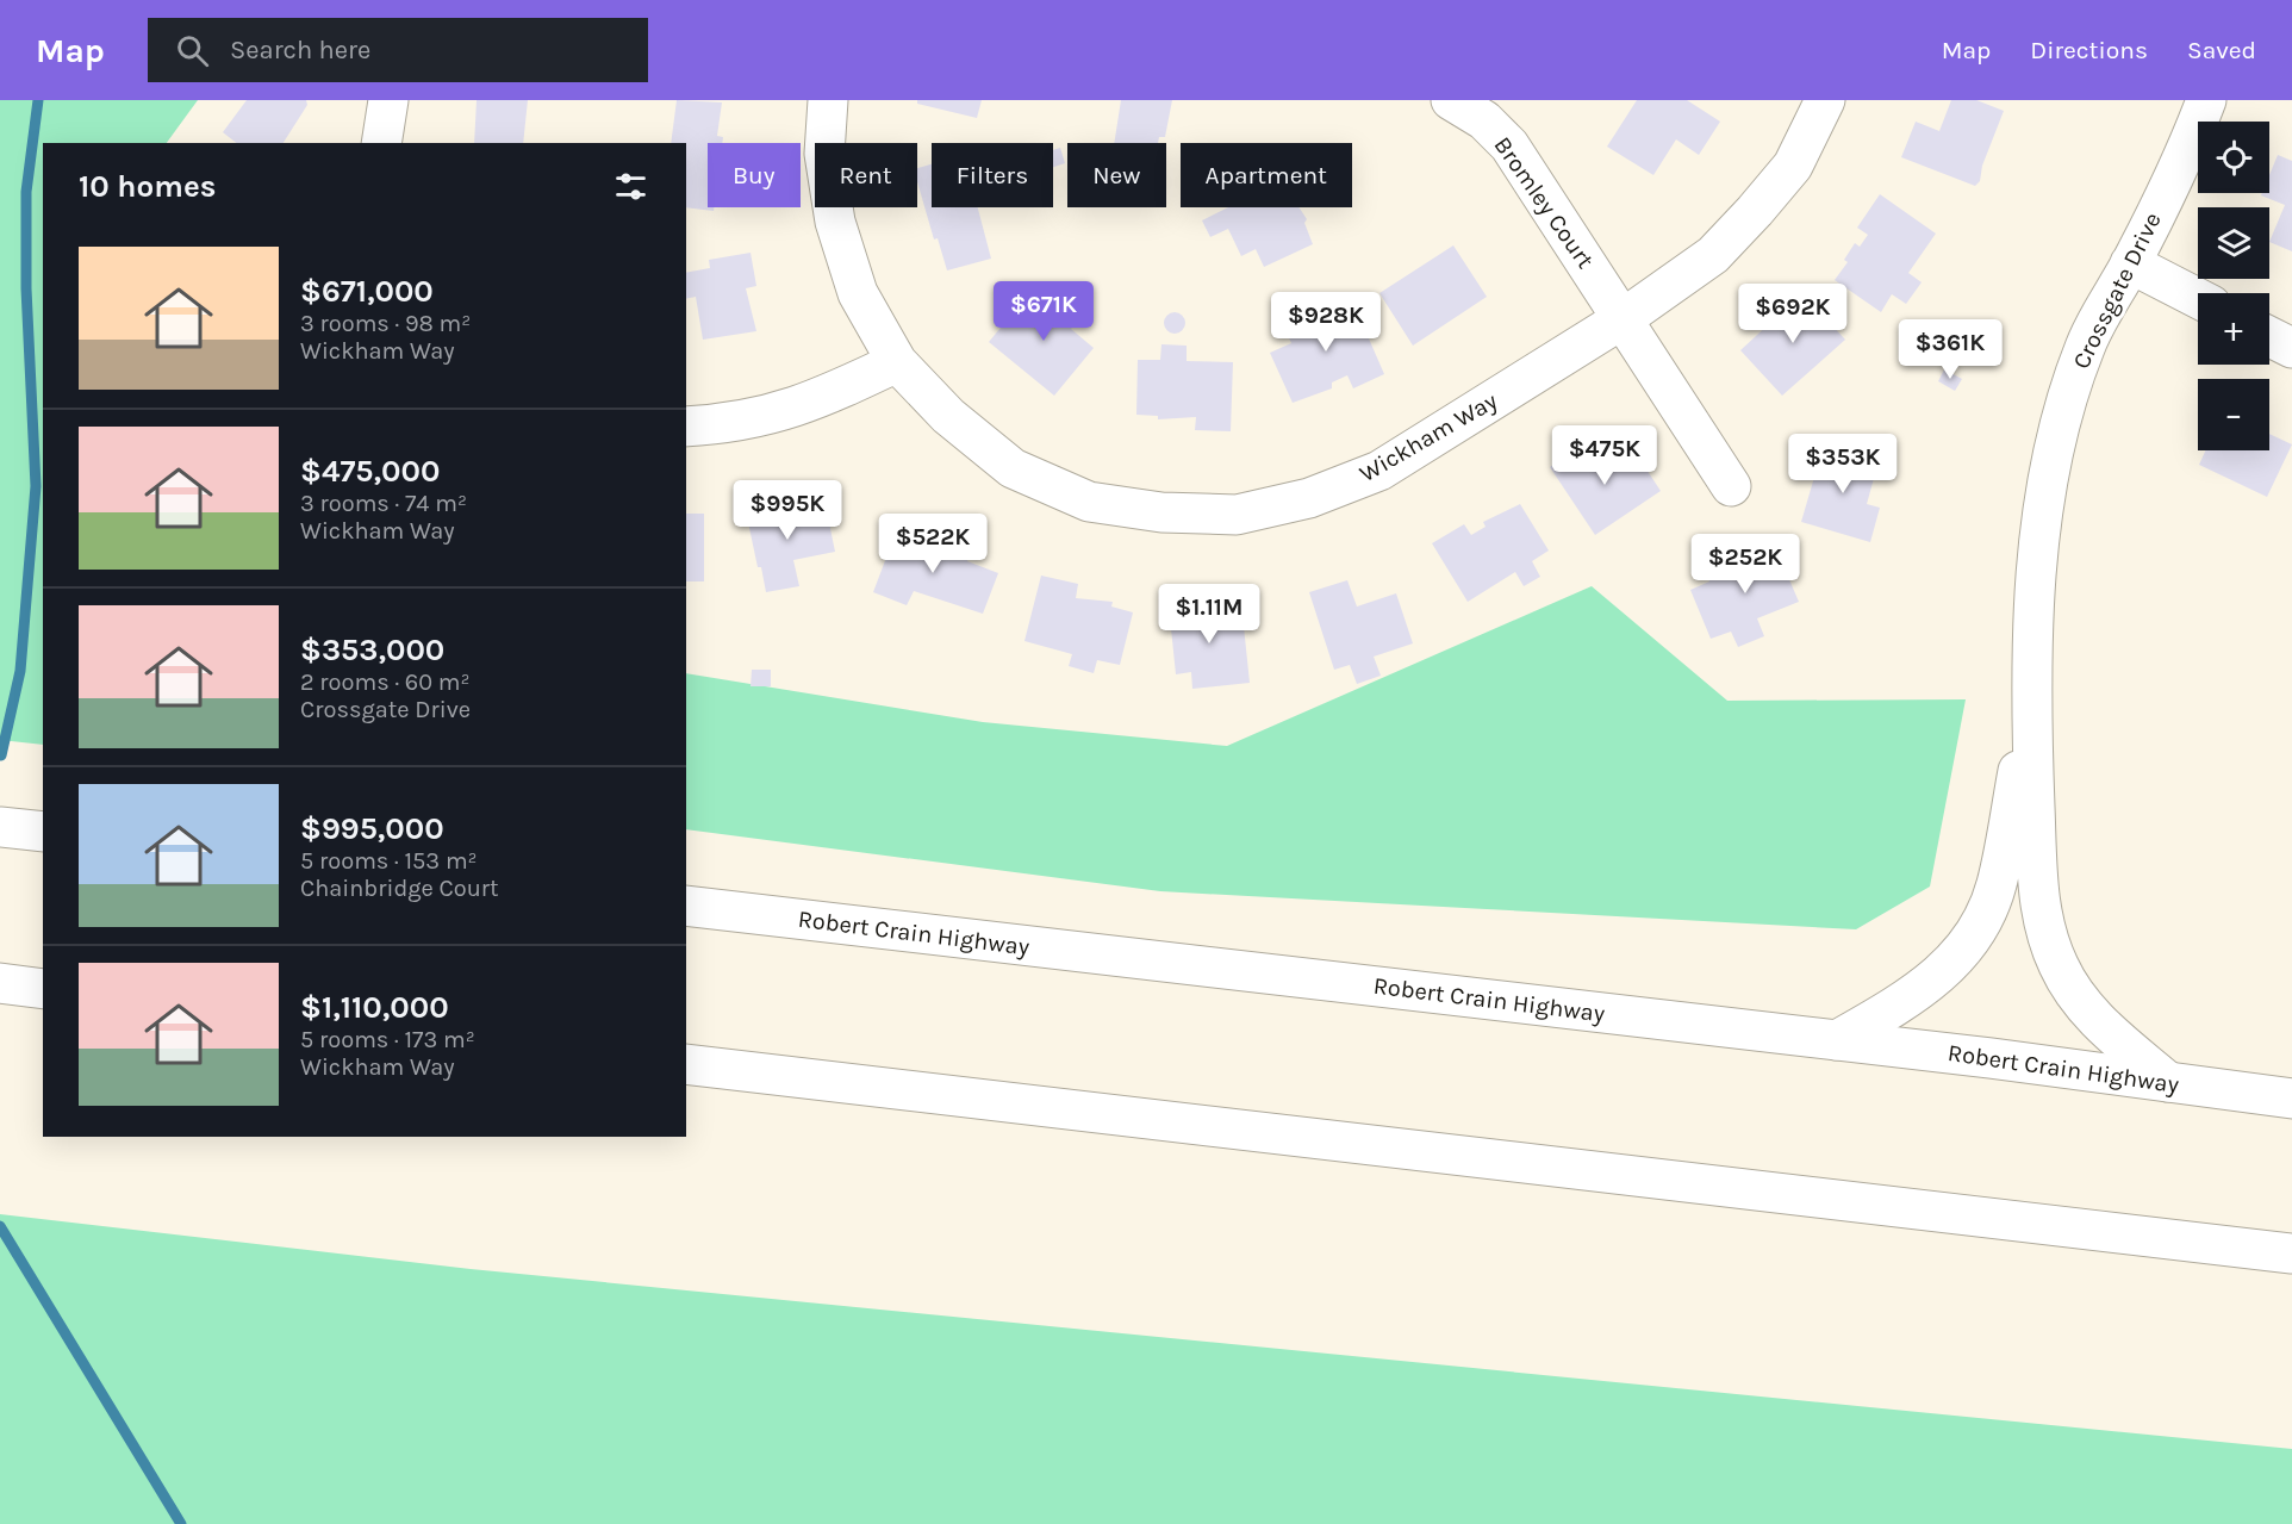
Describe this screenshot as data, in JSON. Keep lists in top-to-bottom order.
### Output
{
  "streets": {
    "main road": [
      "Bromley Court",
      "Crossgate Drive",
      "Wickham Way",
      "Robert Crain Highway"
    ]
  },
  "crossings": [
    ["Bromley Court", "Wickham Way"],
    ["Crossgate Drive", "Robert Crain Highway"]
  ],
  "page": {
    "header": "Map",
    "search": "Search here",
    "nav": ["Map", "Directions", "Saved"],
    "map_buttons": ["+", "−"],
    "chip": [
      "Buy",
      "Rent",
      "Filters",
      "New",
      "Apartment"
    ],
    "heading": "10 homes",
    "list": [
      {
        "name": "$671,000",
        "note": "3 rooms · 98 m² · Wickham Way"
      },
      {
        "name": "$475,000",
        "note": "3 rooms · 74 m² · Wickham Way"
      },
      {
        "name": "$353,000",
        "note": "2 rooms · 60 m² · Crossgate Drive"
      },
      {
        "name": "$995,000",
        "note": "5 rooms · 153 m² · Chainbridge Court"
      },
      {
        "name": "$1,110,000",
        "note": "5 rooms · 173 m² · Wickham Way"
      }
    ],
    "price": [
      "$671K",
      "$692K",
      "$928K",
      "$361K",
      "$475K",
      "$353K",
      "$995K",
      "$522K",
      "$252K",
      "$1.11M"
    ]
  }
}
